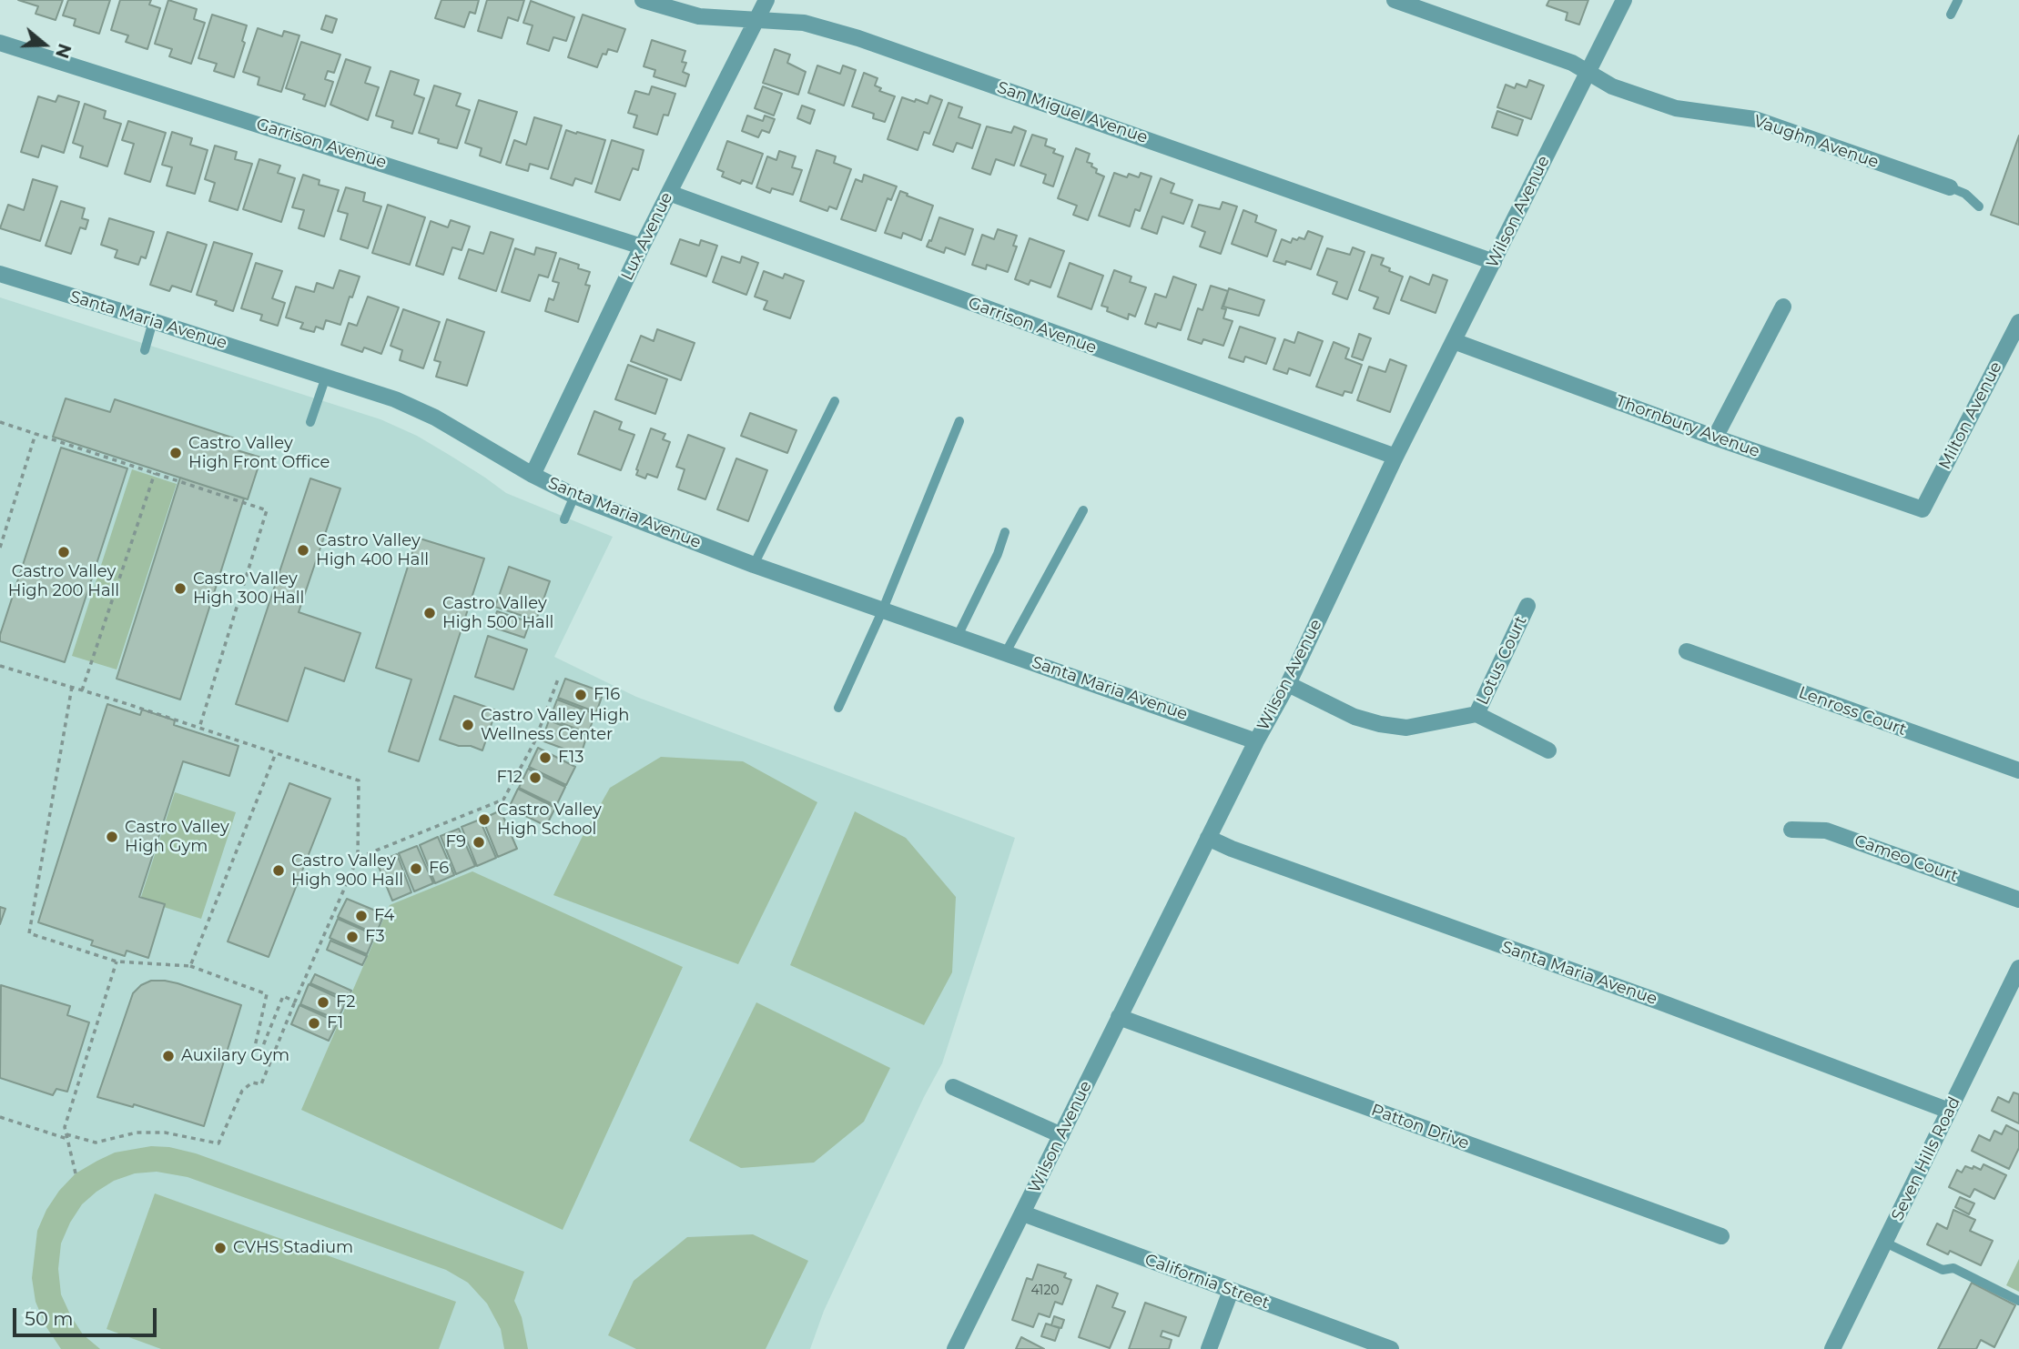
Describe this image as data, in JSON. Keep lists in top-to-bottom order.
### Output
{
  "streets": {
    "street": [
      "San Miguel Avenue",
      "Vaughn Avenue",
      "Garrison Avenue",
      "Wilson Avenue",
      "Lux Avenue",
      "Santa Maria Avenue",
      "Milton Avenue",
      "Thornbury Avenue",
      "Lotus Court",
      "Lenross Court",
      "Cameo Court",
      "Patton Drive",
      "Seven Hills Road",
      "California Street"
    ]
  },
  "crossings": [
    ["San Miguel Avenue", "Wilson Avenue"],
    ["San Miguel Avenue", "Lux Avenue"],
    ["Vaughn Avenue", "Wilson Avenue"],
    ["Garrison Avenue", "Wilson Avenue"],
    ["Garrison Avenue", "Lux Avenue"],
    ["Wilson Avenue", "Santa Maria Avenue"],
    ["Wilson Avenue", "Thornbury Avenue"],
    ["Wilson Avenue", "Patton Drive"],
    ["Wilson Avenue", "California Street"],
    ["Lux Avenue", "Santa Maria Avenue"],
    ["Santa Maria Avenue", "Seven Hills Road"],
    ["Milton Avenue", "Thornbury Avenue"]
  ],
  "places": [
    "Castro Valley High Front Office",
    "Castro Valley High 400 Hall",
    "Castro Valley High 200 Hall",
    "Castro Valley High 300 Hall",
    "Castro Valley High 500 Hall",
    "F16",
    "Castro Valley High Wellness Center",
    "F13",
    "F12",
    "Castro Valley High School",
    "Castro Valley High Gym",
    "F9",
    "F6",
    "Castro Valley High 900 Hall",
    "F4",
    "F3",
    "F2",
    "F1",
    "Auxilary Gym",
    "CVHS Stadium"
  ],
  "house_numbers": ["4120"],
  "scale_bar": "50 m",
  "north": "right"
}
